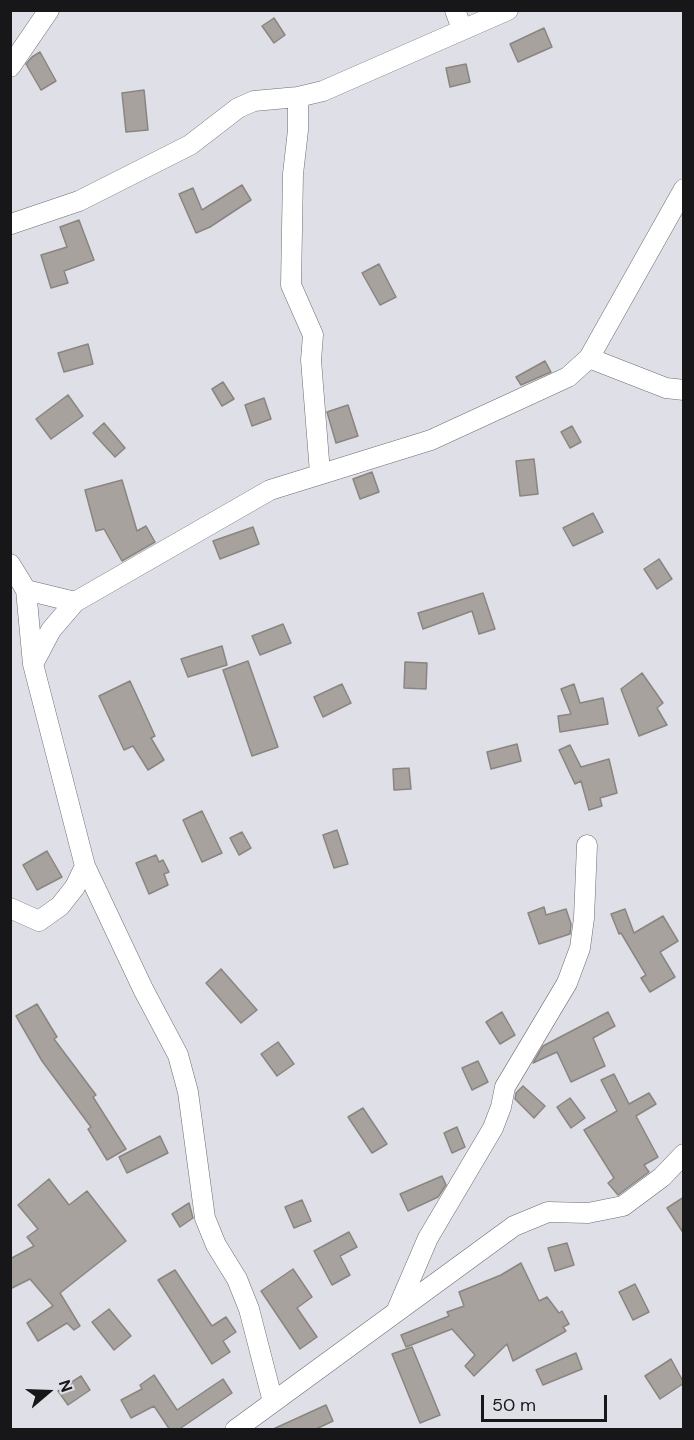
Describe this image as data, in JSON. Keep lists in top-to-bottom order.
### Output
{
  "scale_bar": "50 m",
  "north": "right"
}
